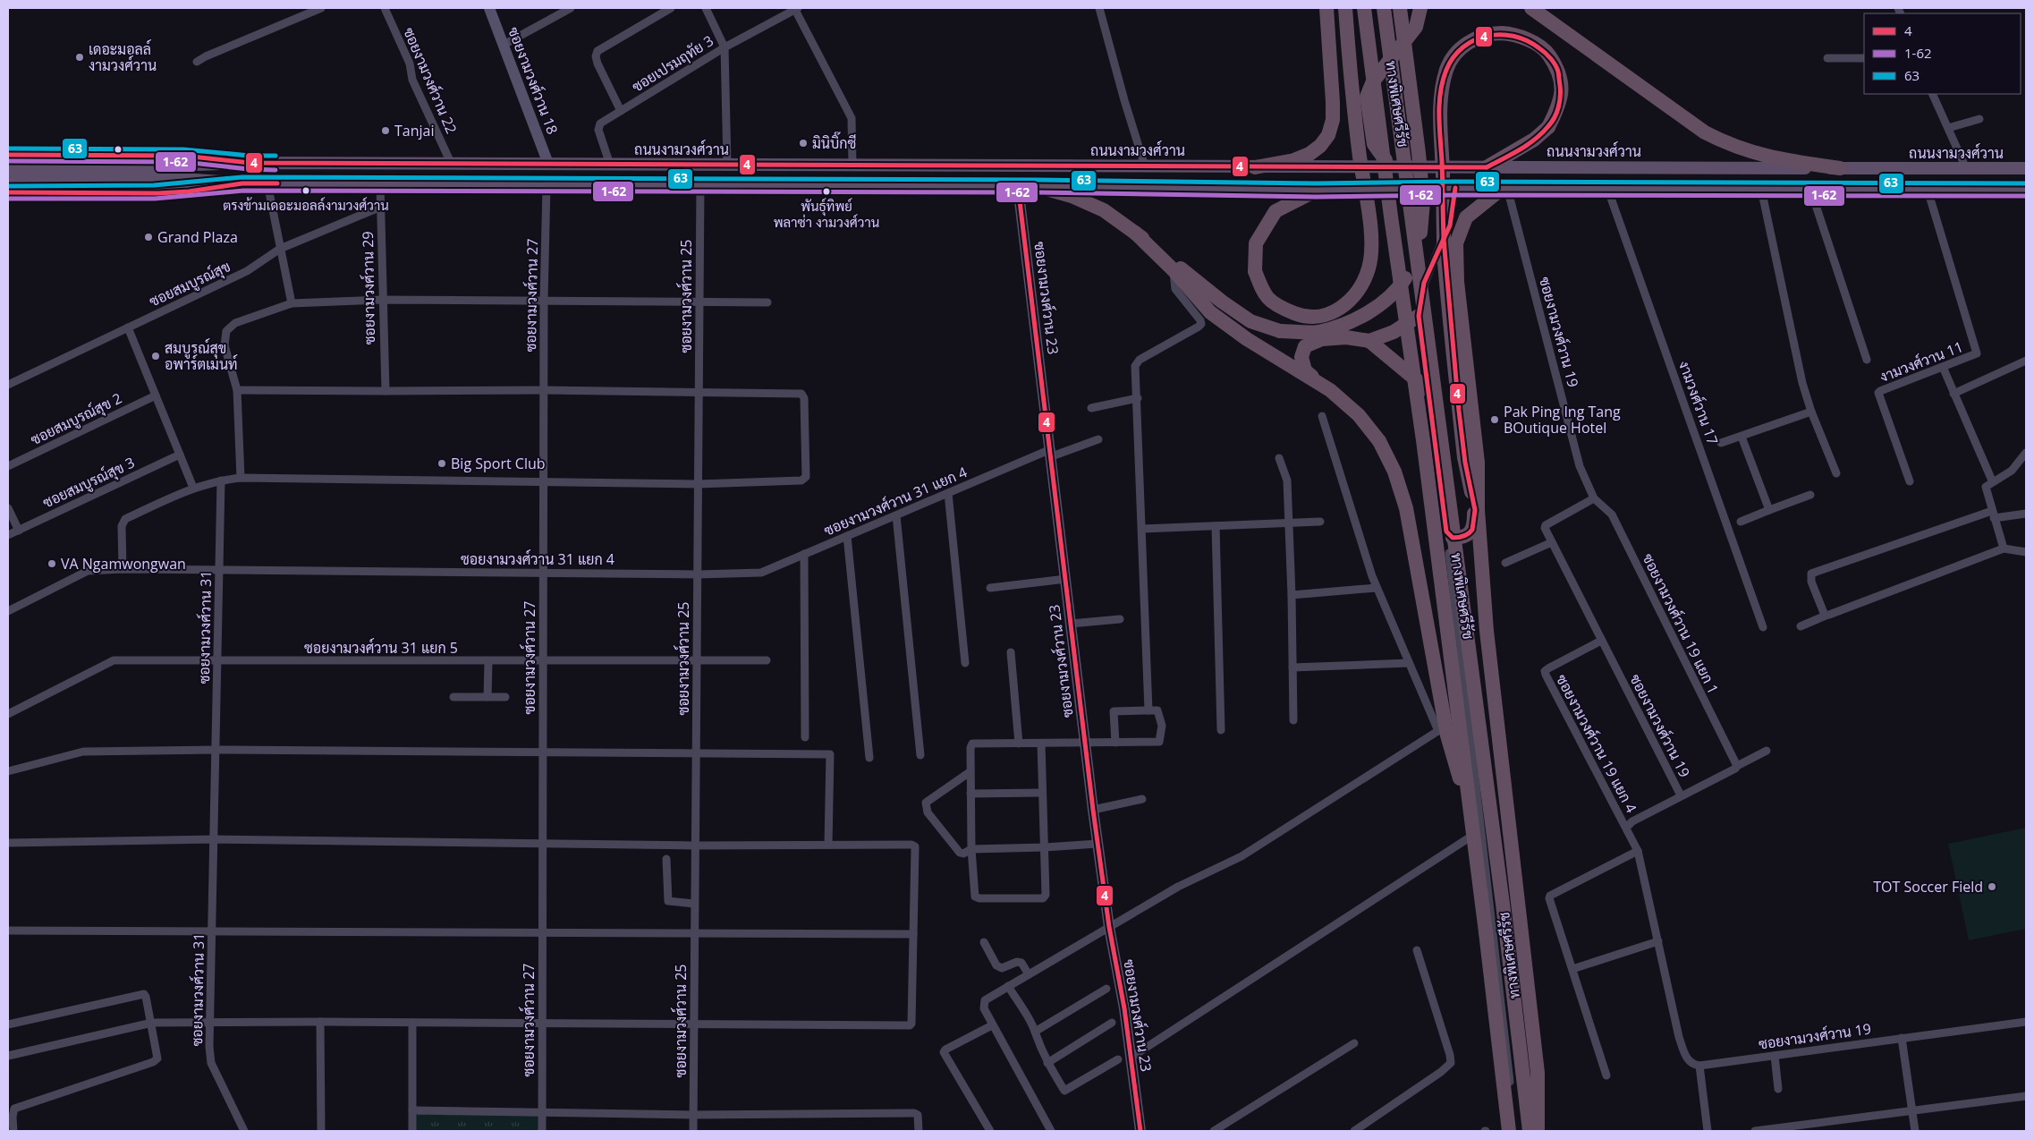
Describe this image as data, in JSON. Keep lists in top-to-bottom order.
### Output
{
  "streets": {
    "highway": ["ทางพิเศษศรีรัช"],
    "main road": ["ถนนงามวงศ์วาน"],
    "street": [
      "ซอยเปรมฤทัย 3",
      "ซอยงามวงศ์วาน 22",
      "ซอยงามวงศ์วาน 18",
      "ซอยสมบูรณ์สุข",
      "ซอยงามวงศ์วาน 29",
      "ซอยงามวงศ์วาน 27",
      "ซอยงามวงศ์วาน 25",
      "ซอยงามวงศ์วาน 23",
      "ซอยงามวงศ์วาน 19",
      "งามวงศ์วาน 11",
      "งามวงศ์วาน 17",
      "ซอยสมบูรณ์สุข 2",
      "ซอยสมบูรณ์สุข 3",
      "ซอยงามวงศ์วาน 31 แยก 4",
      "ซอยงามวงศ์วาน 19 แยก 1",
      "ซอยงามวงศ์วาน 31",
      "ซอยงามวงศ์วาน 31 แยก 5",
      "ซอยงามวงศ์วาน 19 แยก 4"
    ]
  },
  "crossings": [
    ["ซอยเปรมฤทัย 3", "ถนนงามวงศ์วาน"],
    ["ซอยงามวงศ์วาน 22", "ถนนงามวงศ์วาน"],
    ["ซอยงามวงศ์วาน 18", "ถนนงามวงศ์วาน"],
    ["ถนนงามวงศ์วาน", "ซอยงามวงศ์วาน 29"],
    ["ถนนงามวงศ์วาน", "ซอยงามวงศ์วาน 27"],
    ["ถนนงามวงศ์วาน", "ซอยงามวงศ์วาน 25"],
    ["ถนนงามวงศ์วาน", "ซอยงามวงศ์วาน 23"],
    ["ถนนงามวงศ์วาน", "ซอยงามวงศ์วาน 19"],
    ["ถนนงามวงศ์วาน", "งามวงศ์วาน 11"],
    ["ถนนงามวงศ์วาน", "งามวงศ์วาน 17"],
    ["ซอยสมบูรณ์สุข", "ซอยงามวงศ์วาน 29"],
    ["ซอยงามวงศ์วาน 27", "ซอยงามวงศ์วาน 31 แยก 4"],
    ["ซอยงามวงศ์วาน 27", "ซอยงามวงศ์วาน 31 แยก 5"],
    ["ซอยงามวงศ์วาน 25", "ซอยงามวงศ์วาน 31 แยก 4"],
    ["ซอยงามวงศ์วาน 25", "ซอยงามวงศ์วาน 31 แยก 5"],
    ["ซอยงามวงศ์วาน 23", "ซอยงามวงศ์วาน 31 แยก 4"],
    ["ซอยงามวงศ์วาน 19", "ซอยงามวงศ์วาน 19 แยก 1"],
    ["ซอยงามวงศ์วาน 19", "ซอยงามวงศ์วาน 19 แยก 4"],
    ["ซอยงามวงศ์วาน 31 แยก 4", "ซอยงามวงศ์วาน 31"],
    ["ซอยงามวงศ์วาน 31", "ซอยงามวงศ์วาน 31 แยก 5"]
  ],
  "places": [
    "เดอะมอลล์ งามวงศ์วาน",
    "Tanjai",
    "มินิบิ๊กซี",
    "ตรงข้ามเดอะมอลล์งามวงศ์วาน",
    "พันธุ์ทิพย์ พลาซ่า งามวงศ์วาน",
    "Grand Plaza",
    "สมบูรณ์สุข อพาร์ตเมนท์",
    "Pak Ping Ing Tang BOutique Hotel",
    "Big Sport Club",
    "VA Ngamwongwan",
    "TOT Soccer Field"
  ],
  "lines": ["transit line 4", "transit line 63", "transit line 1-62"],
  "legend": ["4", "1-62", "63"]
}
